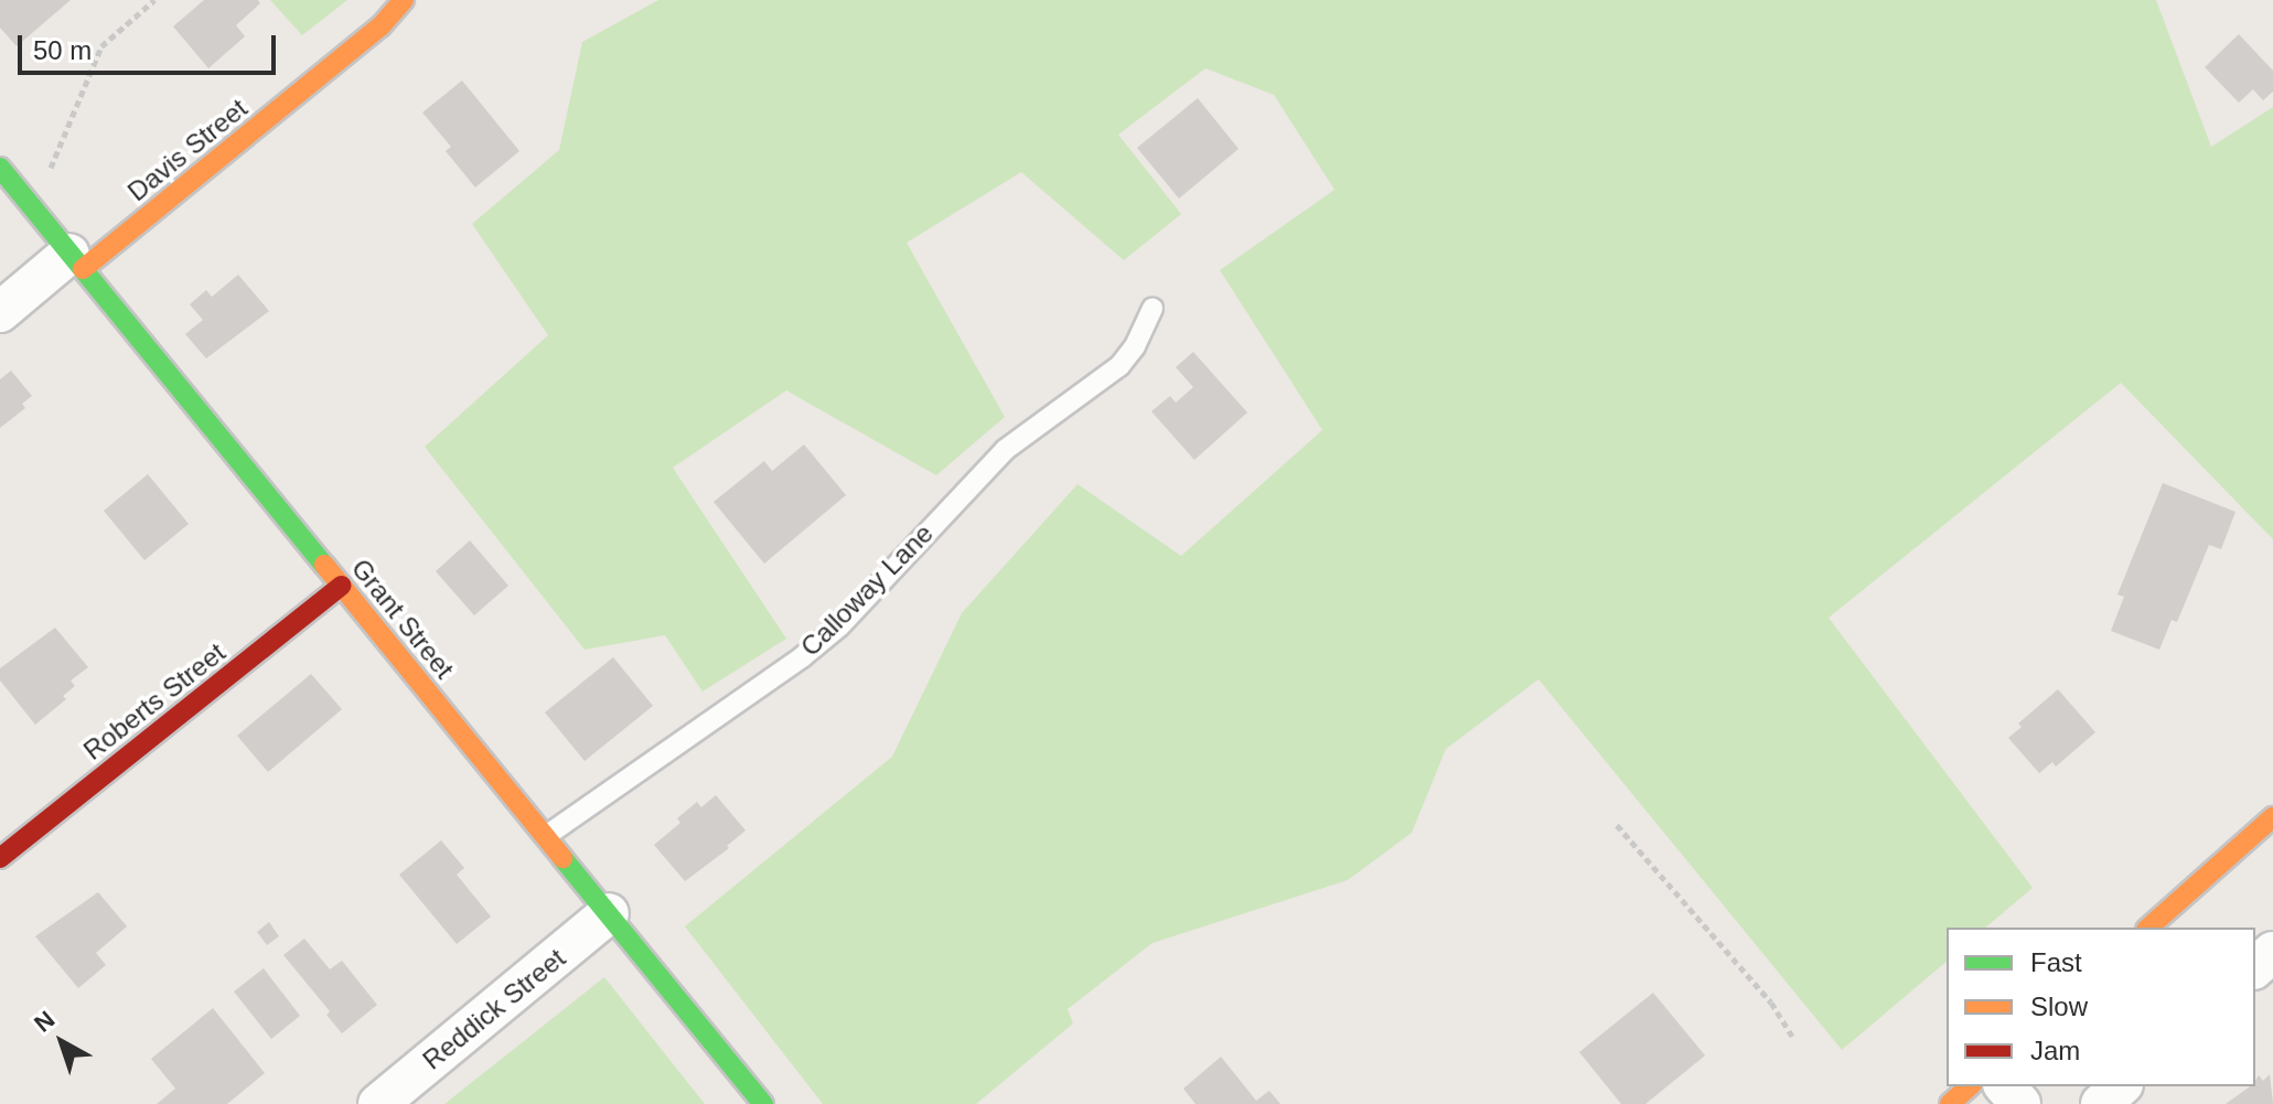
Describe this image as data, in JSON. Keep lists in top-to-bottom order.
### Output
{
  "streets": {
    "street": [
      "Davis Street",
      "Grant Street",
      "Roberts Street",
      "Reddick Street"
    ],
    "lane": ["Calloway Lane"]
  },
  "crossings": [
    ["Davis Street", "Grant Street"],
    ["Calloway Lane", "Grant Street"],
    ["Grant Street", "Roberts Street"],
    ["Grant Street", "Reddick Street"]
  ],
  "legend": ["Fast", "Slow", "Jam"],
  "scale_bar": "50 m",
  "north": "top left"
}
